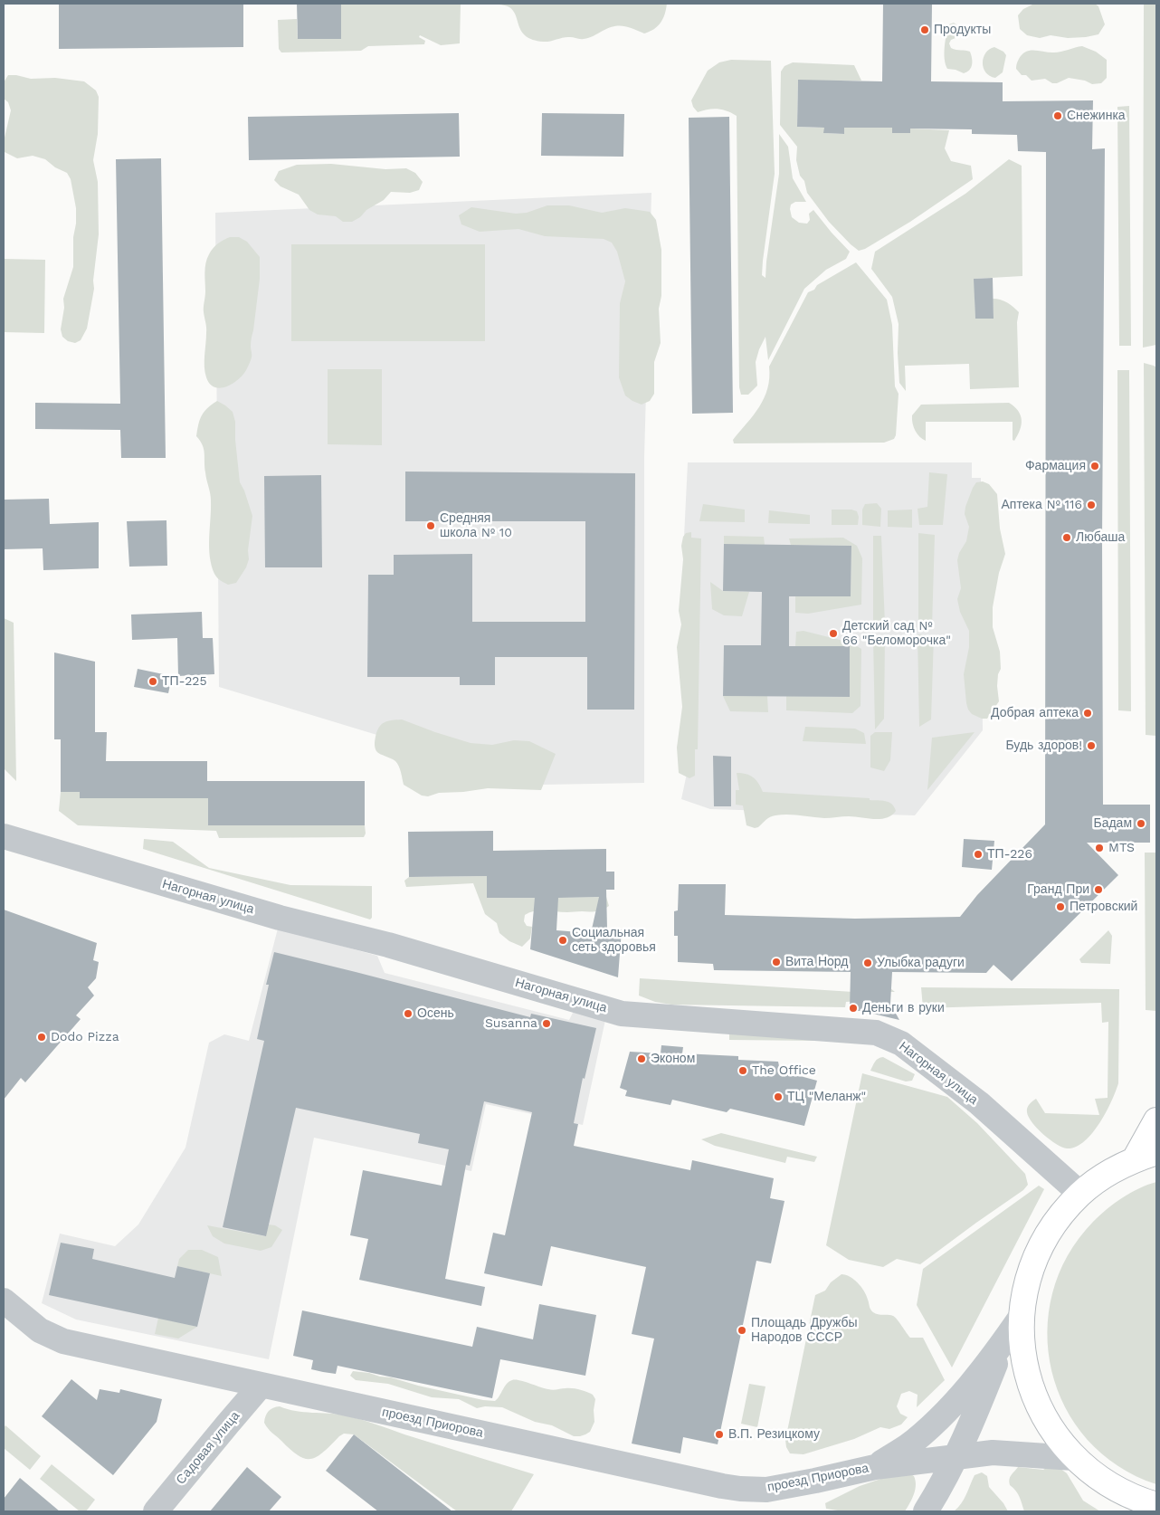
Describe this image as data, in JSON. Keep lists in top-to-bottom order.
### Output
{
  "streets": {
    "street": ["Нагорная улица", "проезд Приорова", "Садовая улица"]
  },
  "crossings": [
    ["проезд Приорова", "Садовая улица"]
  ],
  "places": [
    "Продукты",
    "Снежинка",
    "Фармация",
    "Аптека № 116",
    "Средняя школа № 10",
    "Любаша",
    "Детский сад № 66 \"Беломорочка\"",
    "ТП-225",
    "Добрая аптека",
    "Будь здоров!",
    "Бадам",
    "MTS",
    "ТП-226",
    "Гранд При",
    "Петровский",
    "Социальная сеть здоровья",
    "Вита Норд",
    "Улыбка радуги",
    "Деньги в руки",
    "Осень",
    "Susanna",
    "Dodo Pizza",
    "Эконом",
    "The Office",
    "ТЦ \"Меланж\"",
    "Площадь Дружбы Народов СССР",
    "В.П. Резицкому"
  ]
}
